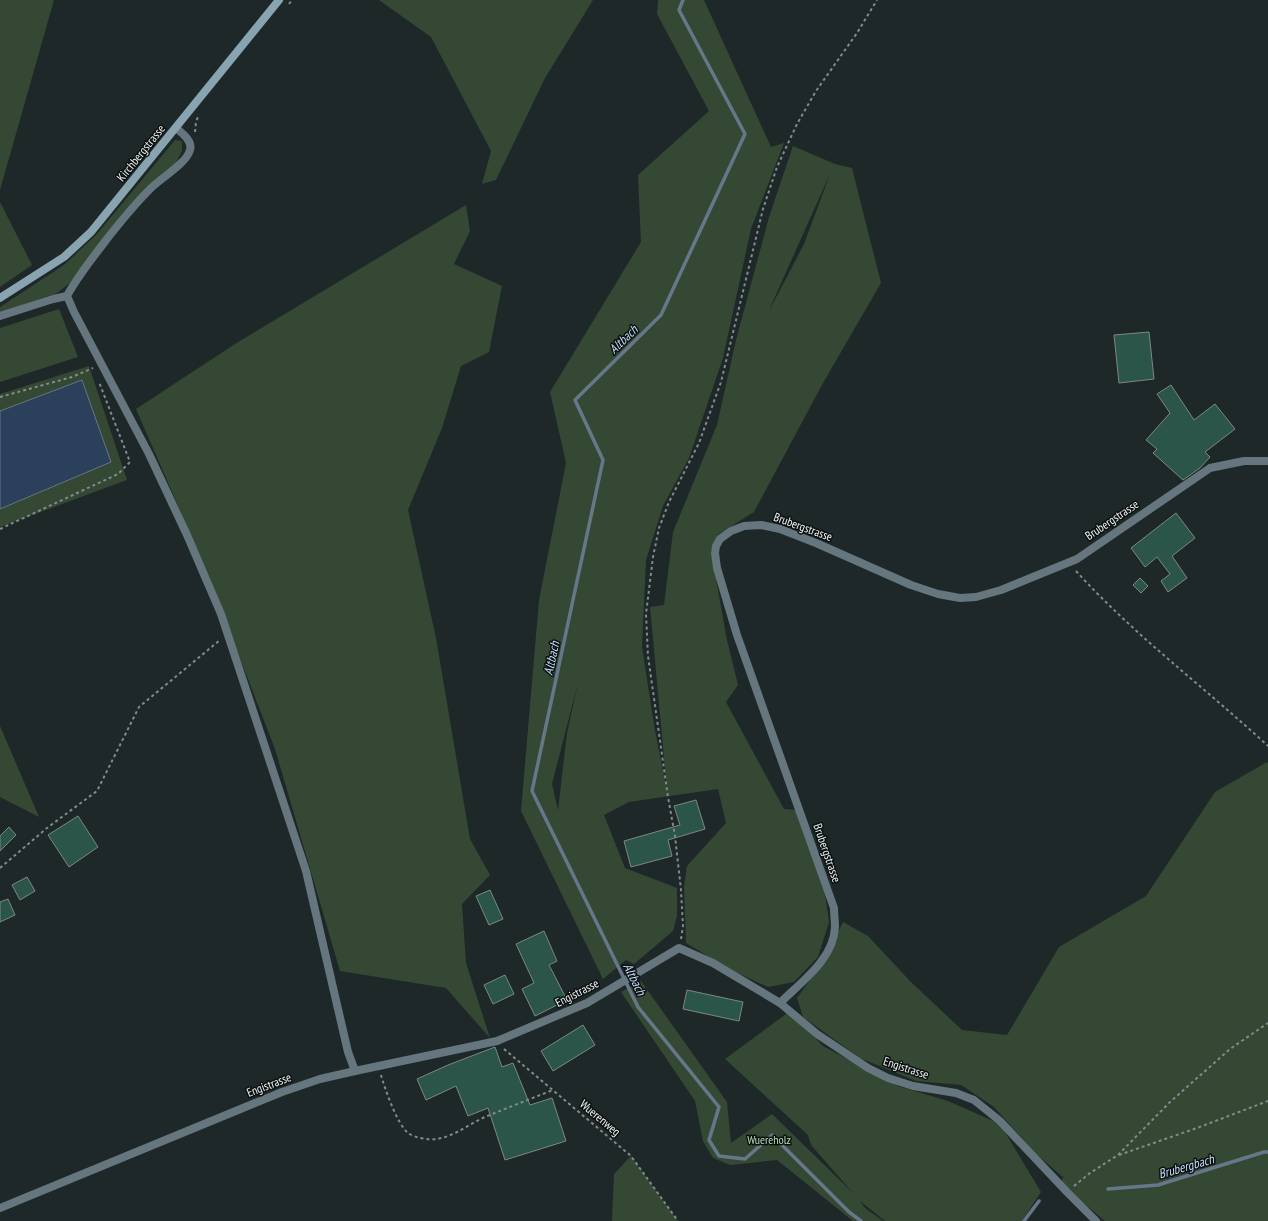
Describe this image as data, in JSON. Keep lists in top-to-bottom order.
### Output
{
  "streets": {
    "main road": ["Kirchbergstrasse"],
    "street": ["Brubergstrasse", "Engistrasse"],
    "path": ["Wuerenweg"]
  },
  "crossings": [
    ["Brubergstrasse", "Engistrasse"],
    ["Engistrasse", "Wuerenweg"]
  ],
  "water": ["Altbach", "Brubergbach"],
  "parks": ["Wuereholz"]
}
